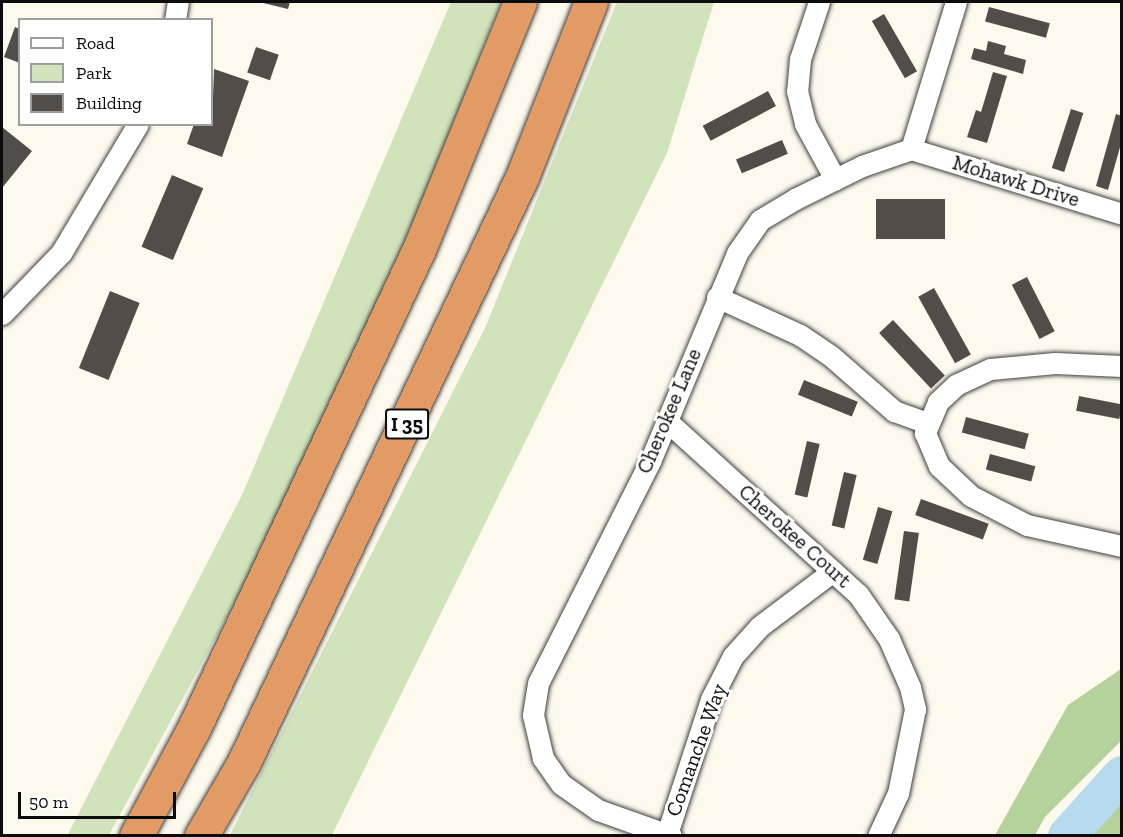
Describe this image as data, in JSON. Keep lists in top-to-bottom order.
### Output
{
  "streets": {
    "highway": ["I 35"],
    "street": [
      "Mohawk Drive",
      "Cherokee Lane",
      "Cherokee Court",
      "Comanche Way"
    ]
  },
  "crossings": [
    ["Mohawk Drive", "Cherokee Lane"],
    ["Cherokee Lane", "Cherokee Court"],
    ["Cherokee Lane", "Comanche Way"],
    ["Cherokee Court", "Comanche Way"]
  ],
  "legend": ["Road", "Park", "Building"],
  "scale_bar": "50 m"
}
